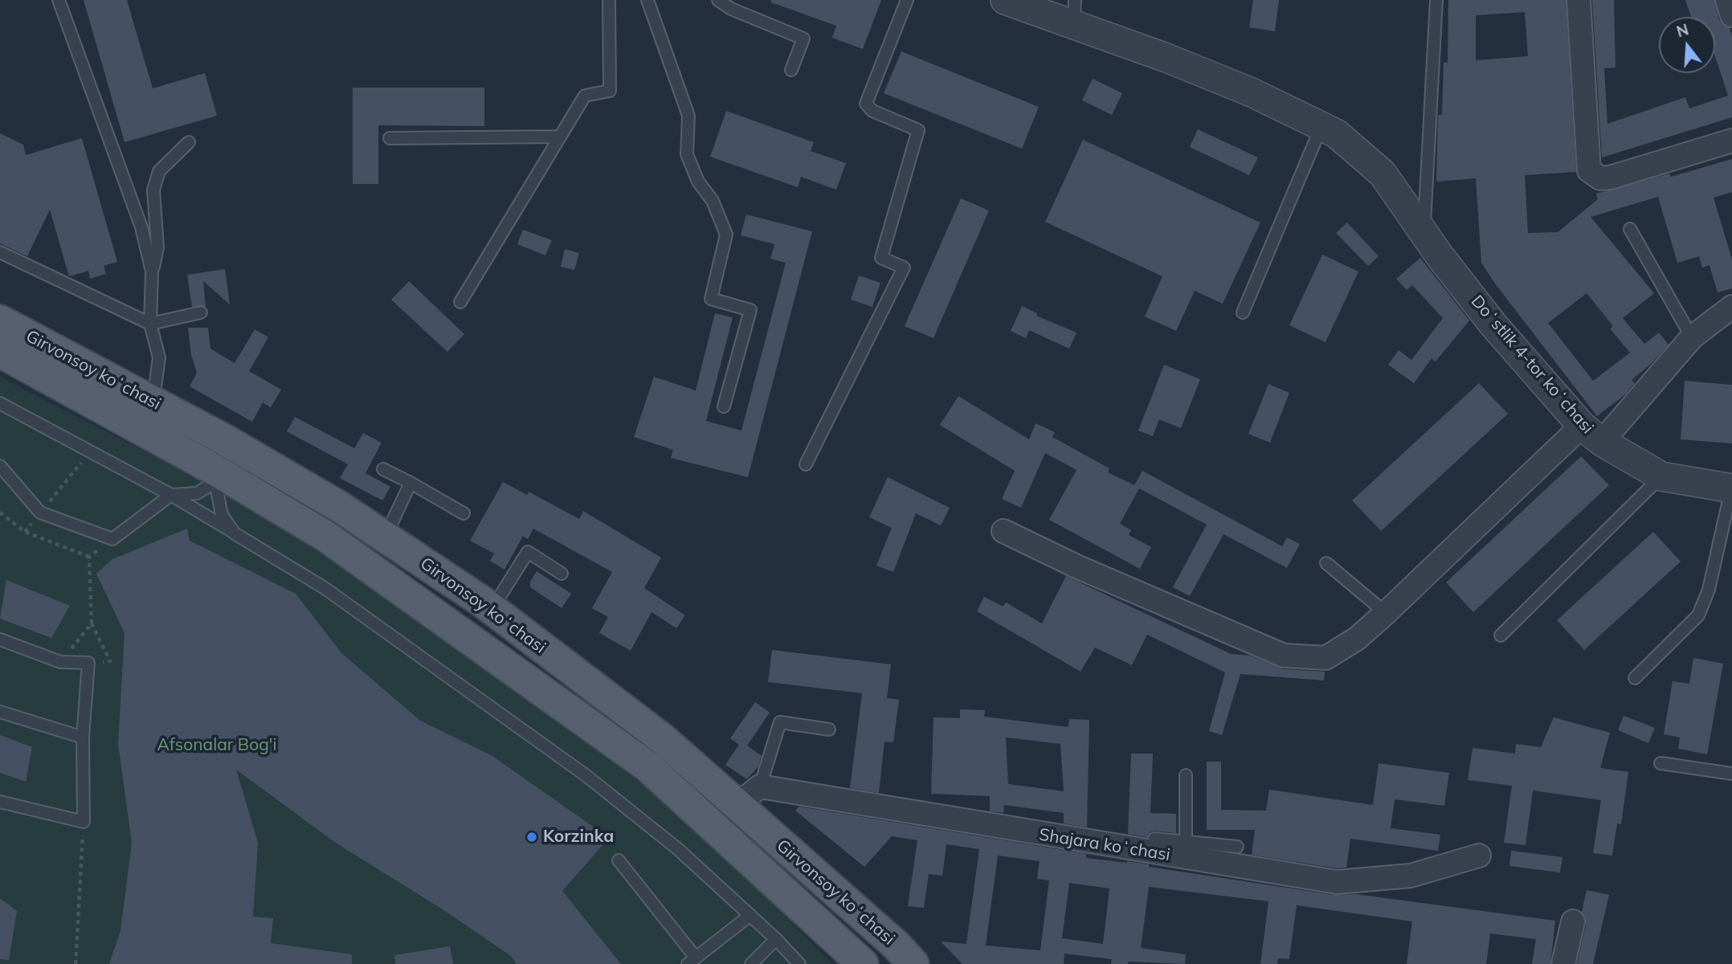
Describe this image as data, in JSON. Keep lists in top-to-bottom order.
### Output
{
  "streets": {
    "main road": ["Girvonsoy koʻchasi"],
    "street": ["Doʻstlik 4-tor koʻchasi", "Shajara koʻchasi"]
  },
  "parks": ["Afsonalar Bog'i"],
  "places": ["Korzinka"],
  "north": "top"
}
